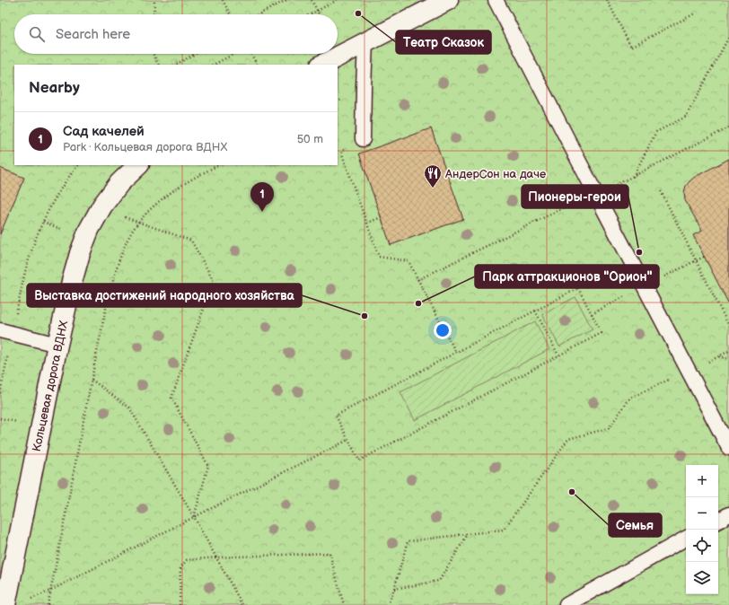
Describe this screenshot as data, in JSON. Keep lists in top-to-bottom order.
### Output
{
  "streets": {
    "street": ["Кольцевая дорога ВДНХ"]
  },
  "places": {
    "other": [
      "Театр Сказок",
      "Пионеры-герои",
      "Парк аттракционов \"Орион\"",
      "Выставка достижений народного хозяйства",
      "Семья"
    ],
    "restaurant": ["АндерСон на даче"]
  },
  "page": {
    "search": "Search here",
    "heading": "Nearby",
    "list": [
      {
        "mark": "1",
        "name": "Сад качелей",
        "note": "Park · Кольцевая дорога ВДНХ",
        "value": "50 m"
      }
    ],
    "pins": "1",
    "map_buttons": ["+", "−"]
  }
}
